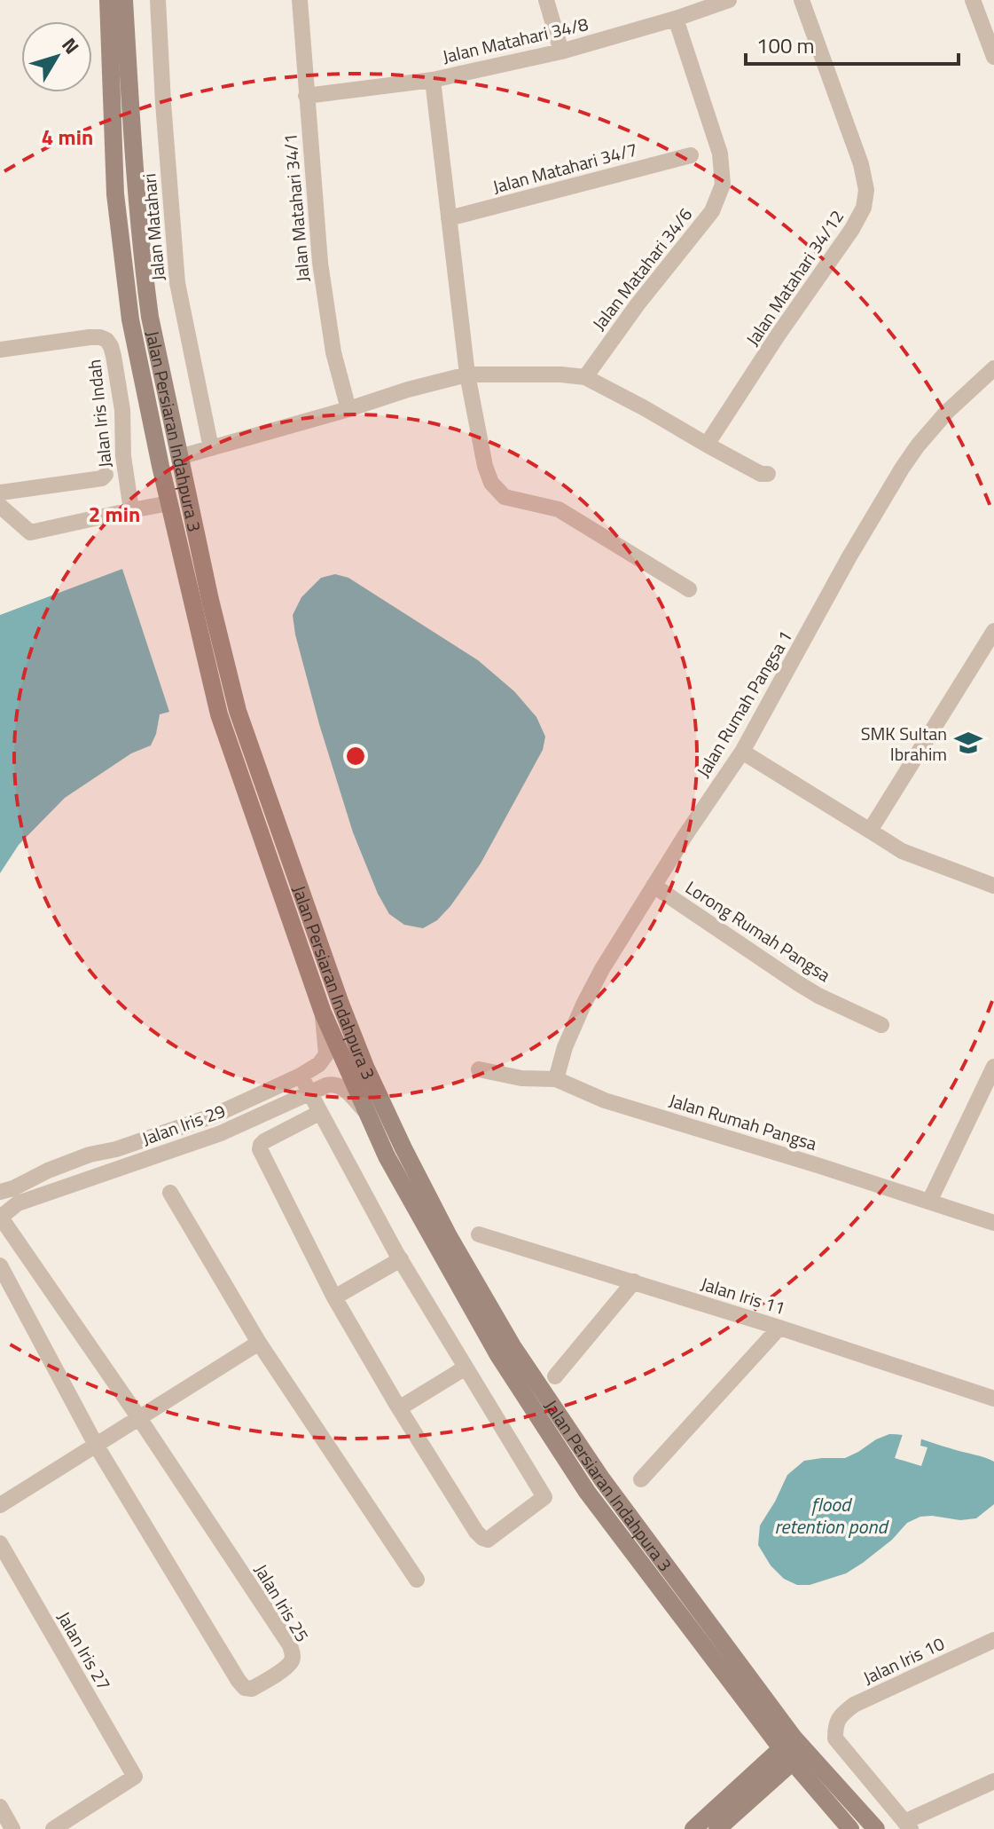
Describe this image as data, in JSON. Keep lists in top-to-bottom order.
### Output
{
  "streets": {
    "main road": ["Jalan Persiaran Indahpura 3"],
    "street": [
      "Jalan Matahari 34/8",
      "Jalan Matahari 34/7",
      "Jalan Matahari 34/1",
      "Jalan Matahari",
      "Jalan Matahari 34/6",
      "Jalan Matahari 34/12",
      "Jalan Iris Indah",
      "Jalan Rumah Pangsa 1",
      "Lorong Rumah Pangsa",
      "Jalan Rumah Pangsa",
      "Jalan Iris 29",
      "Jalan Iris 11",
      "Jalan Iris 25",
      "Jalan Iris 27",
      "Jalan Iris 10"
    ]
  },
  "crossings": [
    ["Jalan Matahari 34/8", "Jalan Matahari 34/1"],
    ["Jalan Matahari 34/8", "Jalan Matahari 34/6"],
    ["Jalan Persiaran Indahpura 3", "Jalan Iris 29"],
    ["Jalan Rumah Pangsa 1", "Lorong Rumah Pangsa"],
    ["Jalan Rumah Pangsa 1", "Jalan Rumah Pangsa"],
    ["Jalan Iris 29", "Jalan Iris 25"]
  ],
  "water": ["flood retention pond"],
  "places": {
    "school or university": ["SMK Sultan Ibrahim"]
  },
  "scale_bar": "100 m",
  "north": "top right",
  "rings": ["4 min", "2 min"]
}
